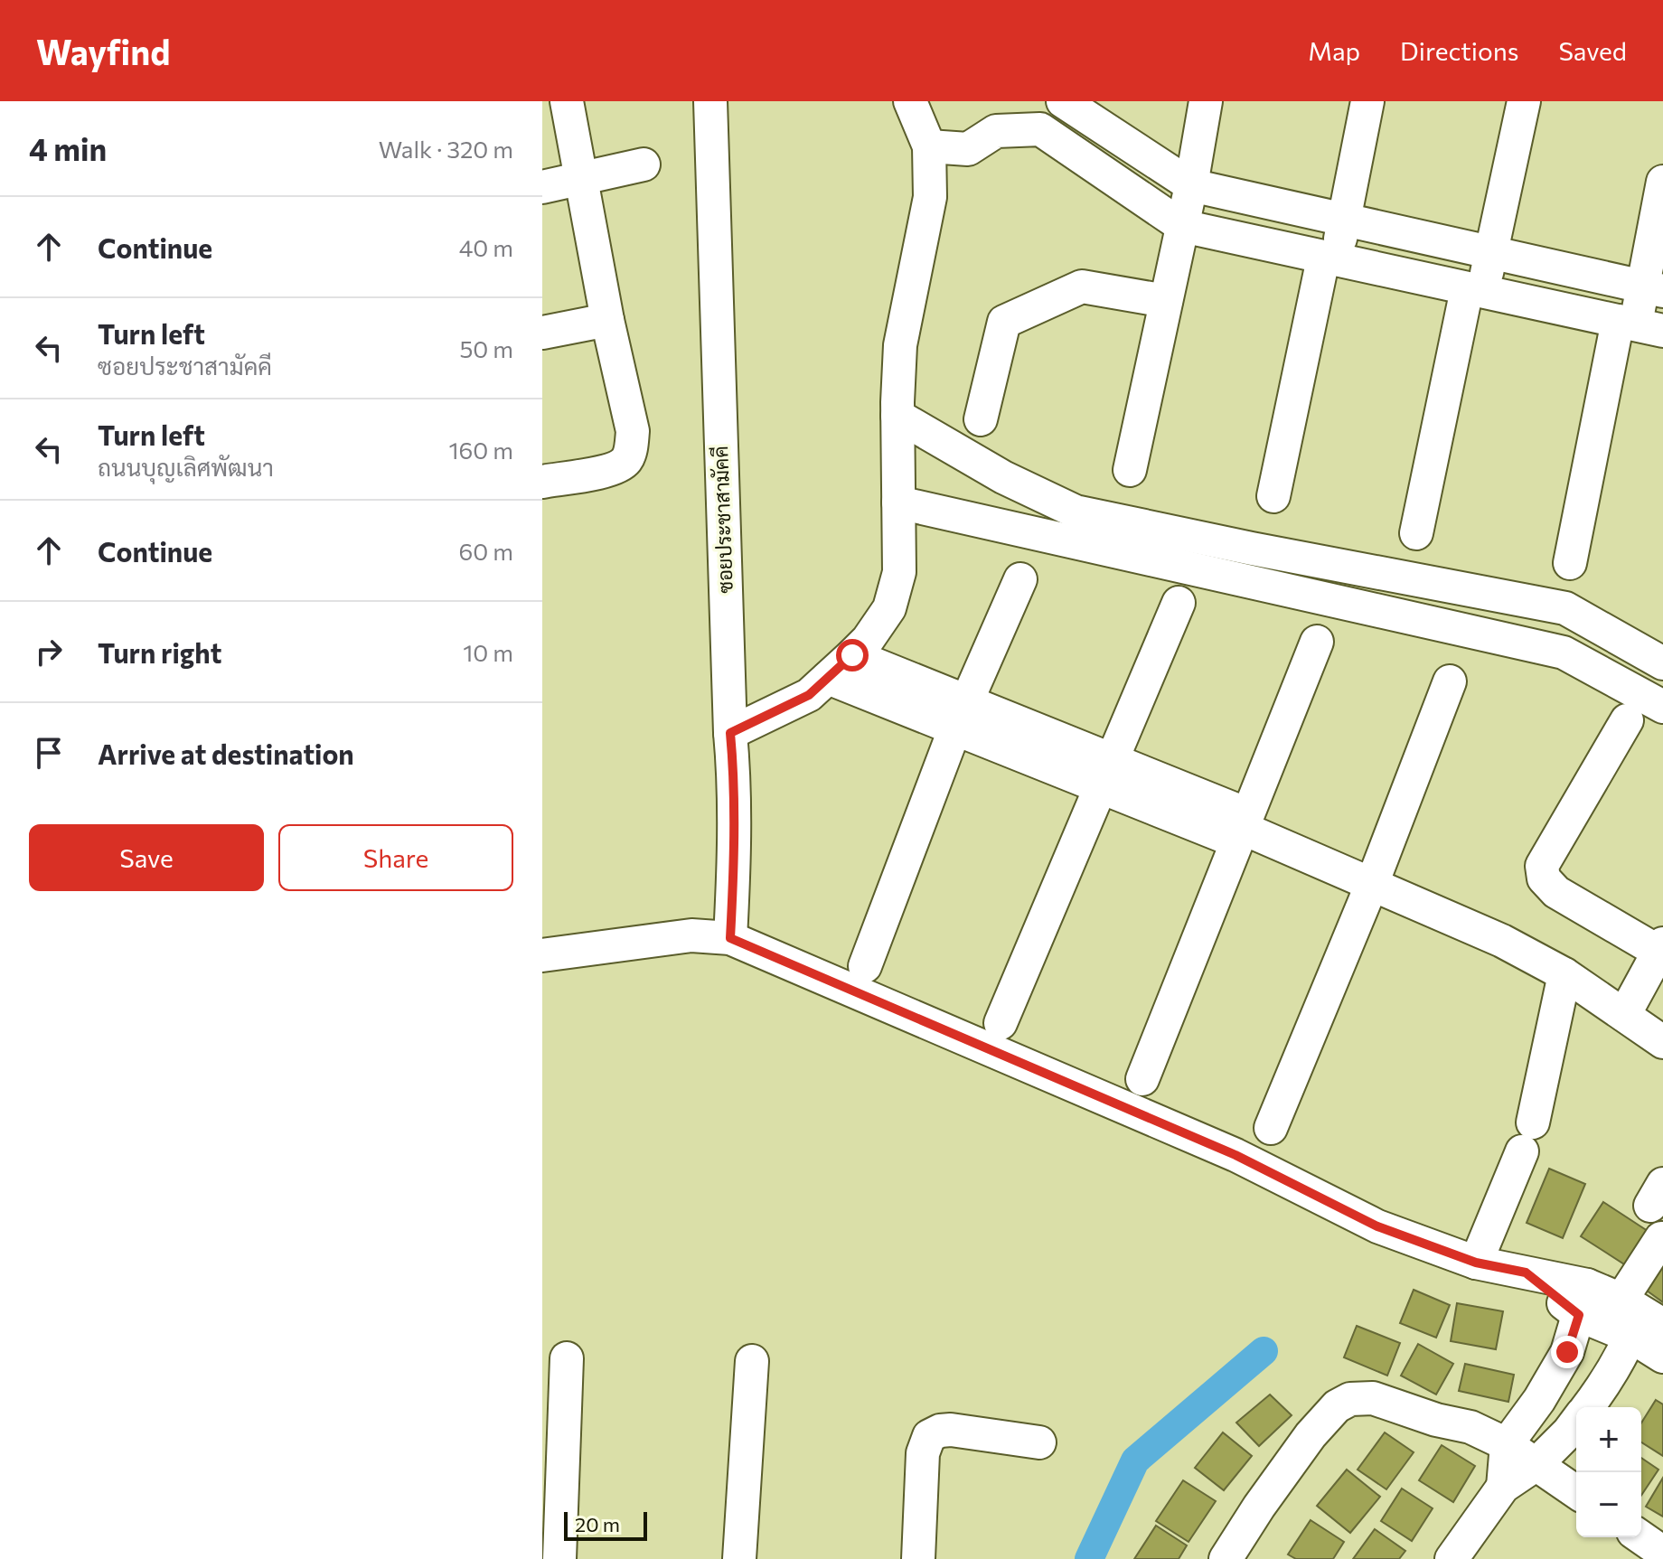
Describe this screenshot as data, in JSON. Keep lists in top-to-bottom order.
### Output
{
  "streets": {
    "street": ["ซอยประชาสามัคคี"]
  },
  "scale_bar": "20 m",
  "page": {
    "header": "Wayfind",
    "nav": ["Map", "Directions", "Saved"],
    "heading": ["4 min", "Walk · 320 m"],
    "list": [
      ["Continue", "40 m"],
      ["Turn left", "ซอยประชาสามัคคี", "50 m"],
      ["Turn left", "ถนนบุญเลิศพัฒนา", "160 m"],
      ["Continue", "60 m"],
      ["Turn right", "10 m"],
      "Arrive at destination"
    ],
    "buttons": ["Save", "Share"],
    "map_buttons": ["+", "−"],
    "scale": "20 m"
  }
}
